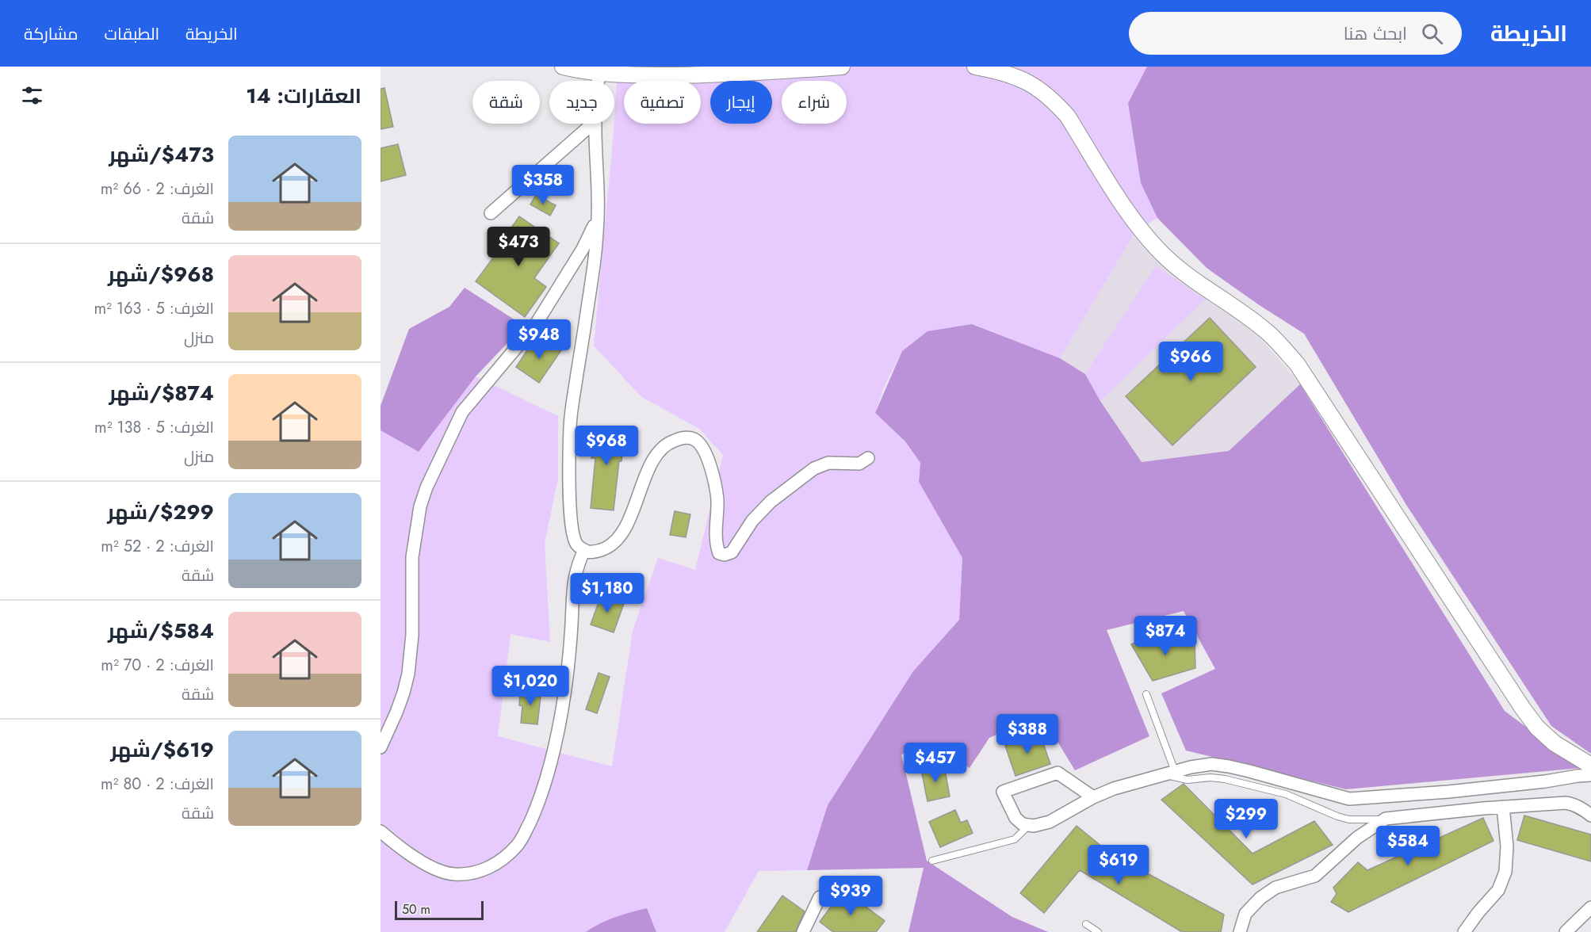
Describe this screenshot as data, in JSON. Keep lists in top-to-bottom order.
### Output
{
  "scale_bar": "50 m",
  "page": {
    "header": "الخريطة",
    "search": "ابحث هنا",
    "nav": ["الخريطة", "الطبقات", "مشاركة"],
    "heading": "العقارات: 14",
    "chip": [
      "شراء",
      "إيجار",
      "تصفية",
      "جديد",
      "شقة"
    ],
    "list": [
      {
        "name": "$473/شهر",
        "note": "الغرف: 2 · 66 m² · شقة"
      },
      {
        "name": "$968/شهر",
        "note": "الغرف: 5 · 163 m² · منزل"
      },
      {
        "name": "$874/شهر",
        "note": "الغرف: 5 · 138 m² · منزل"
      },
      {
        "name": "$299/شهر",
        "note": "الغرف: 2 · 52 m² · شقة"
      },
      {
        "name": "$584/شهر",
        "note": "الغرف: 2 · 70 m² · شقة"
      },
      {
        "name": "$619/شهر",
        "note": "الغرف: 2 · 80 m² · شقة"
      }
    ],
    "price": [
      "$358",
      "$473",
      "$948",
      "$966",
      "$968",
      "$1,180",
      "$874",
      "$1,020",
      "$388",
      "$457",
      "$299",
      "$584",
      "$619",
      "$939"
    ],
    "scale": "50 m"
  }
}
